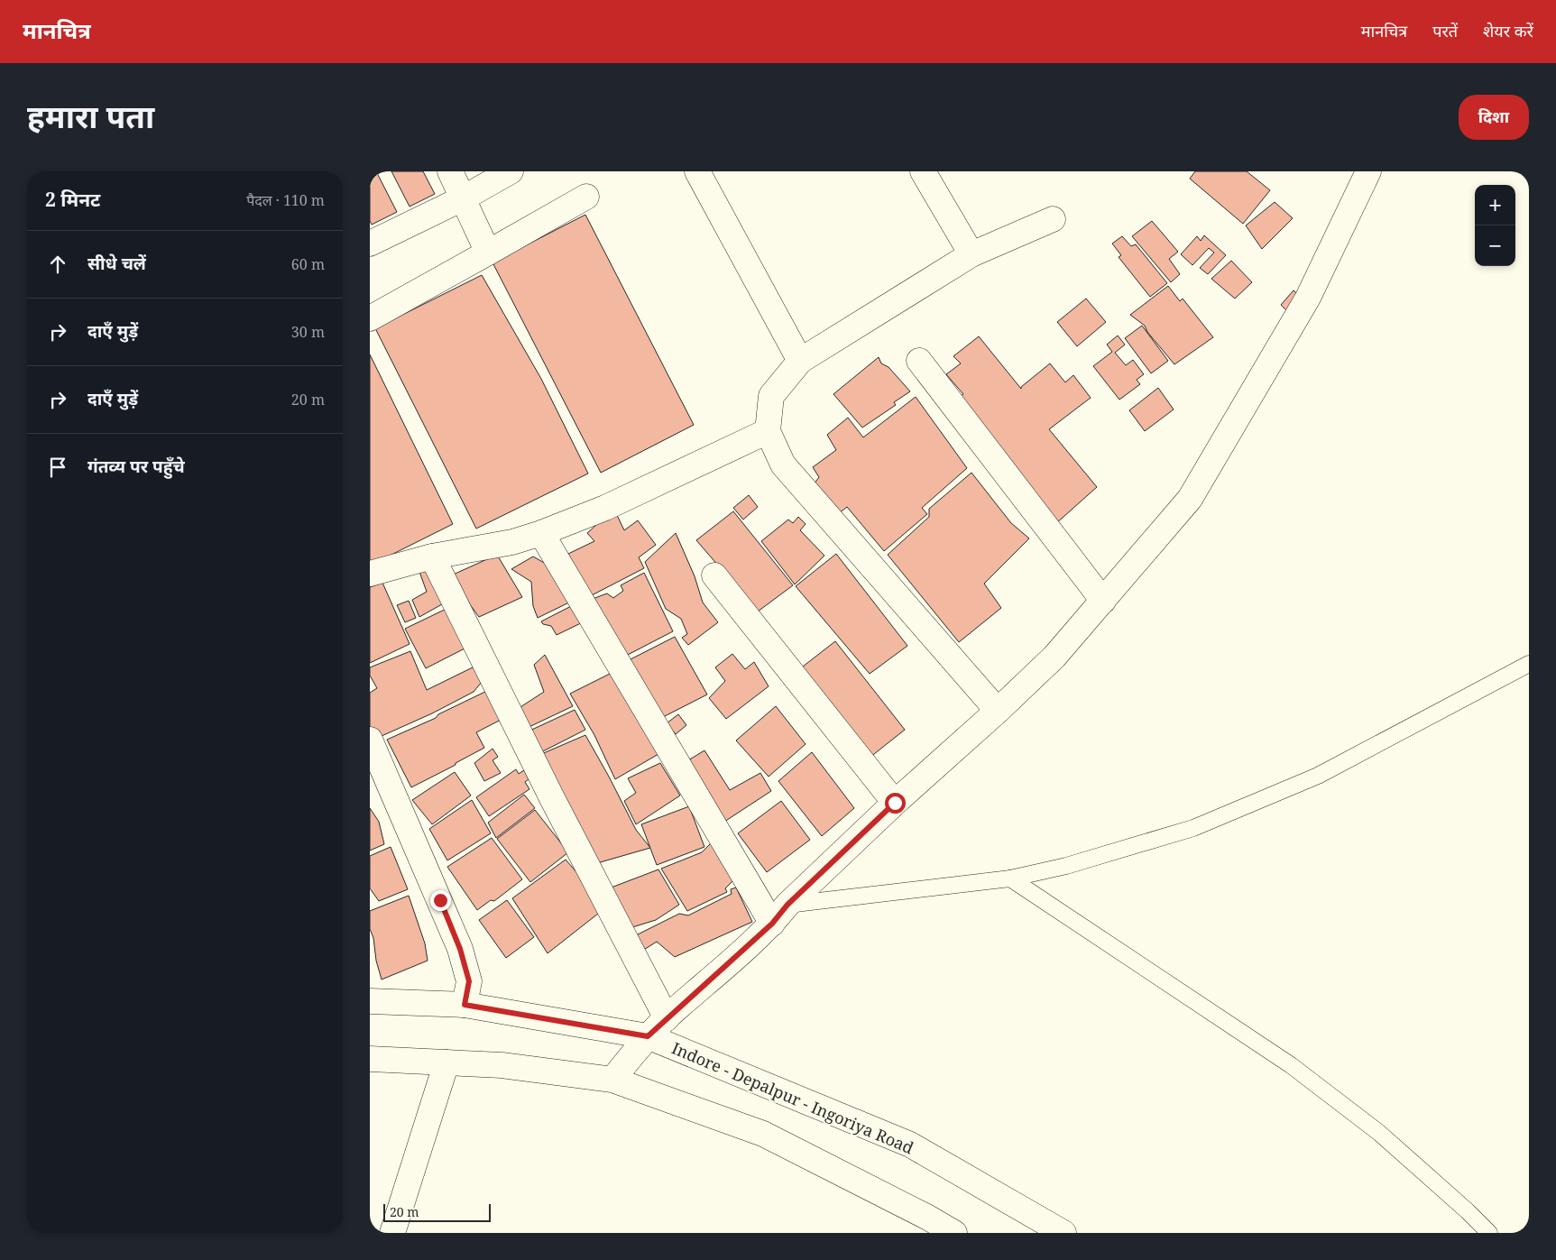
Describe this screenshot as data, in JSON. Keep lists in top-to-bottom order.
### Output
{
  "streets": {
    "street": ["Indore - Depalpur - Ingoriya Road"]
  },
  "scale_bar": "20 m",
  "page": {
    "header": "मानचित्र",
    "nav": ["मानचित्र", "परतें", "शेयर करें"],
    "title": "हमारा पता",
    "buttons": "दिशा",
    "heading": ["2 मिनट", "पैदल · 110 m"],
    "map_buttons": ["+", "−"],
    "list": [
      ["सीधे चलें", "60 m"],
      ["दाएँ मुड़ें", "30 m"],
      ["दाएँ मुड़ें", "20 m"],
      "गंतव्य पर पहुँचे"
    ],
    "scale": "20 m"
  }
}
